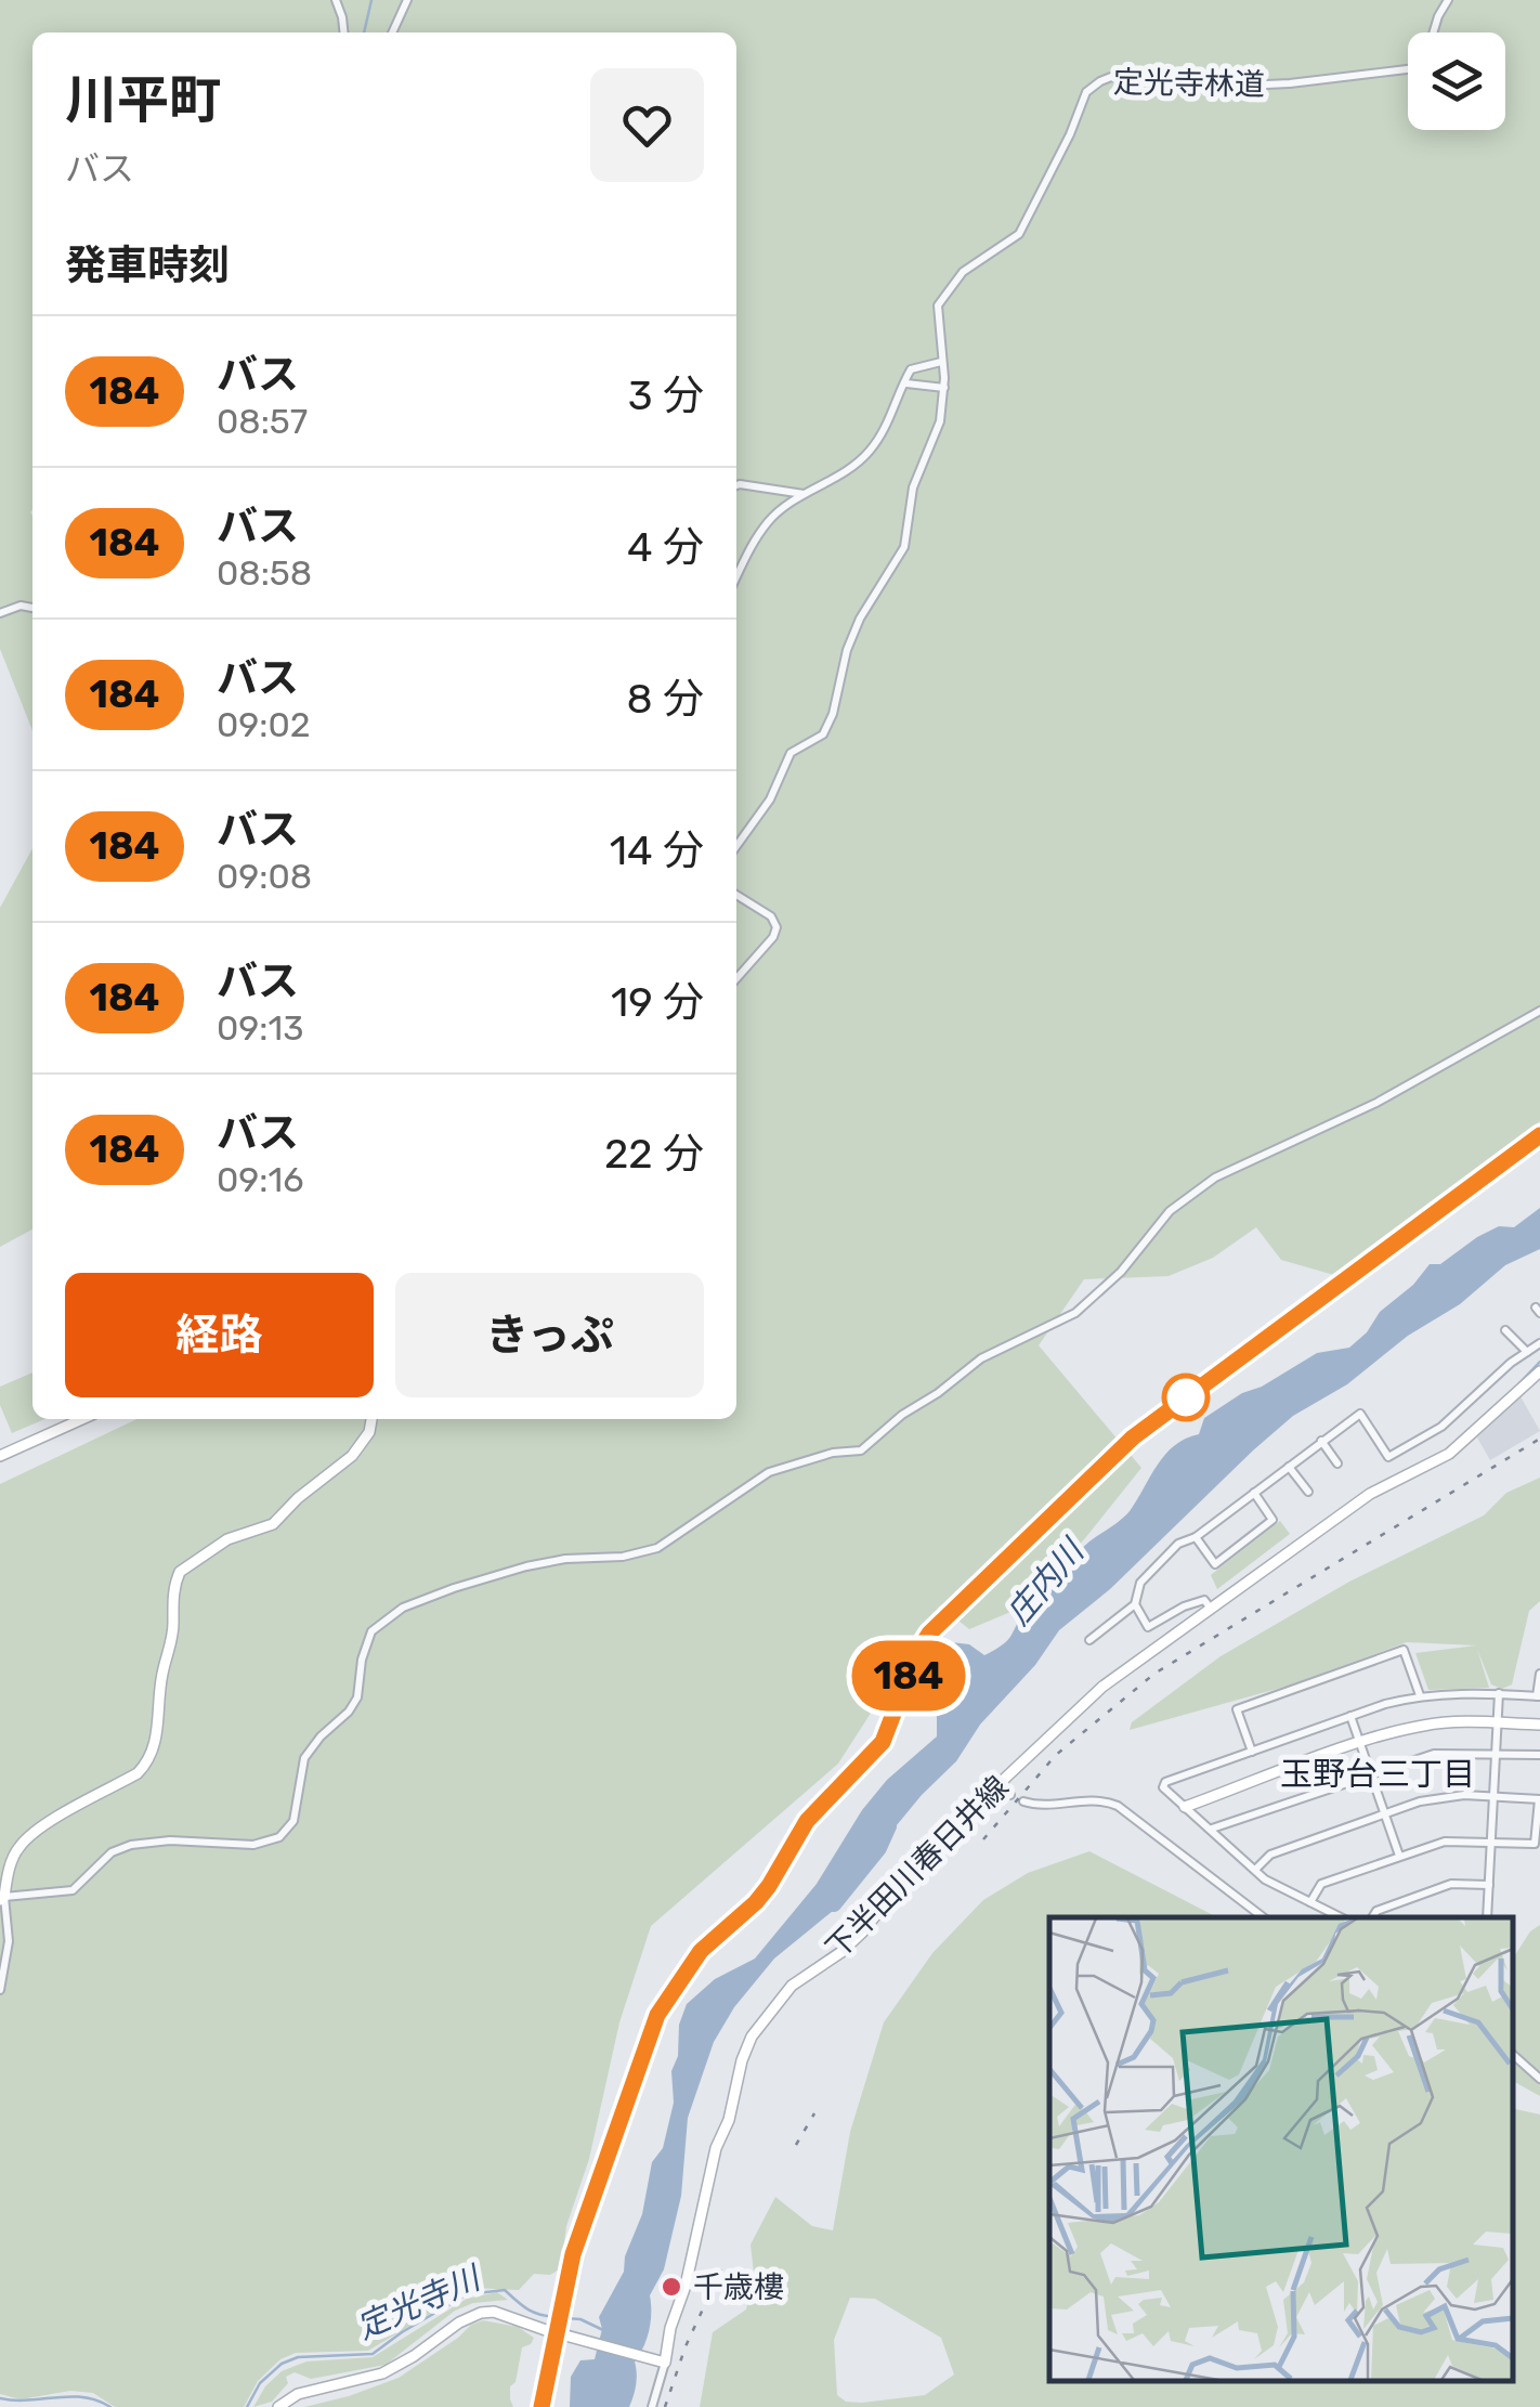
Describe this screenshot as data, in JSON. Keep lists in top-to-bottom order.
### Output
{
  "streets": {
    "main road": ["下半田川春日井線"],
    "street": ["定光寺林道"]
  },
  "districts": ["玉野台三丁目"],
  "water": ["庄内川", "定光寺川"],
  "places": ["千歳樓"],
  "lines": ["bus line 184"],
  "page": {
    "on_map": "184",
    "heading": [
      ["川平町", "バス"],
      "発車時刻"
    ],
    "list": [
      {
        "mark": "184",
        "name": "バス",
        "note": "08:57",
        "value": "3 分"
      },
      {
        "mark": "184",
        "name": "バス",
        "note": "08:58",
        "value": "4 分"
      },
      {
        "mark": "184",
        "name": "バス",
        "note": "09:02",
        "value": "8 分"
      },
      {
        "mark": "184",
        "name": "バス",
        "note": "09:08",
        "value": "14 分"
      },
      {
        "mark": "184",
        "name": "バス",
        "note": "09:13",
        "value": "19 分"
      },
      {
        "mark": "184",
        "name": "バス",
        "note": "09:16",
        "value": "22 分"
      }
    ],
    "buttons": ["経路", "きっぷ"]
  }
}
